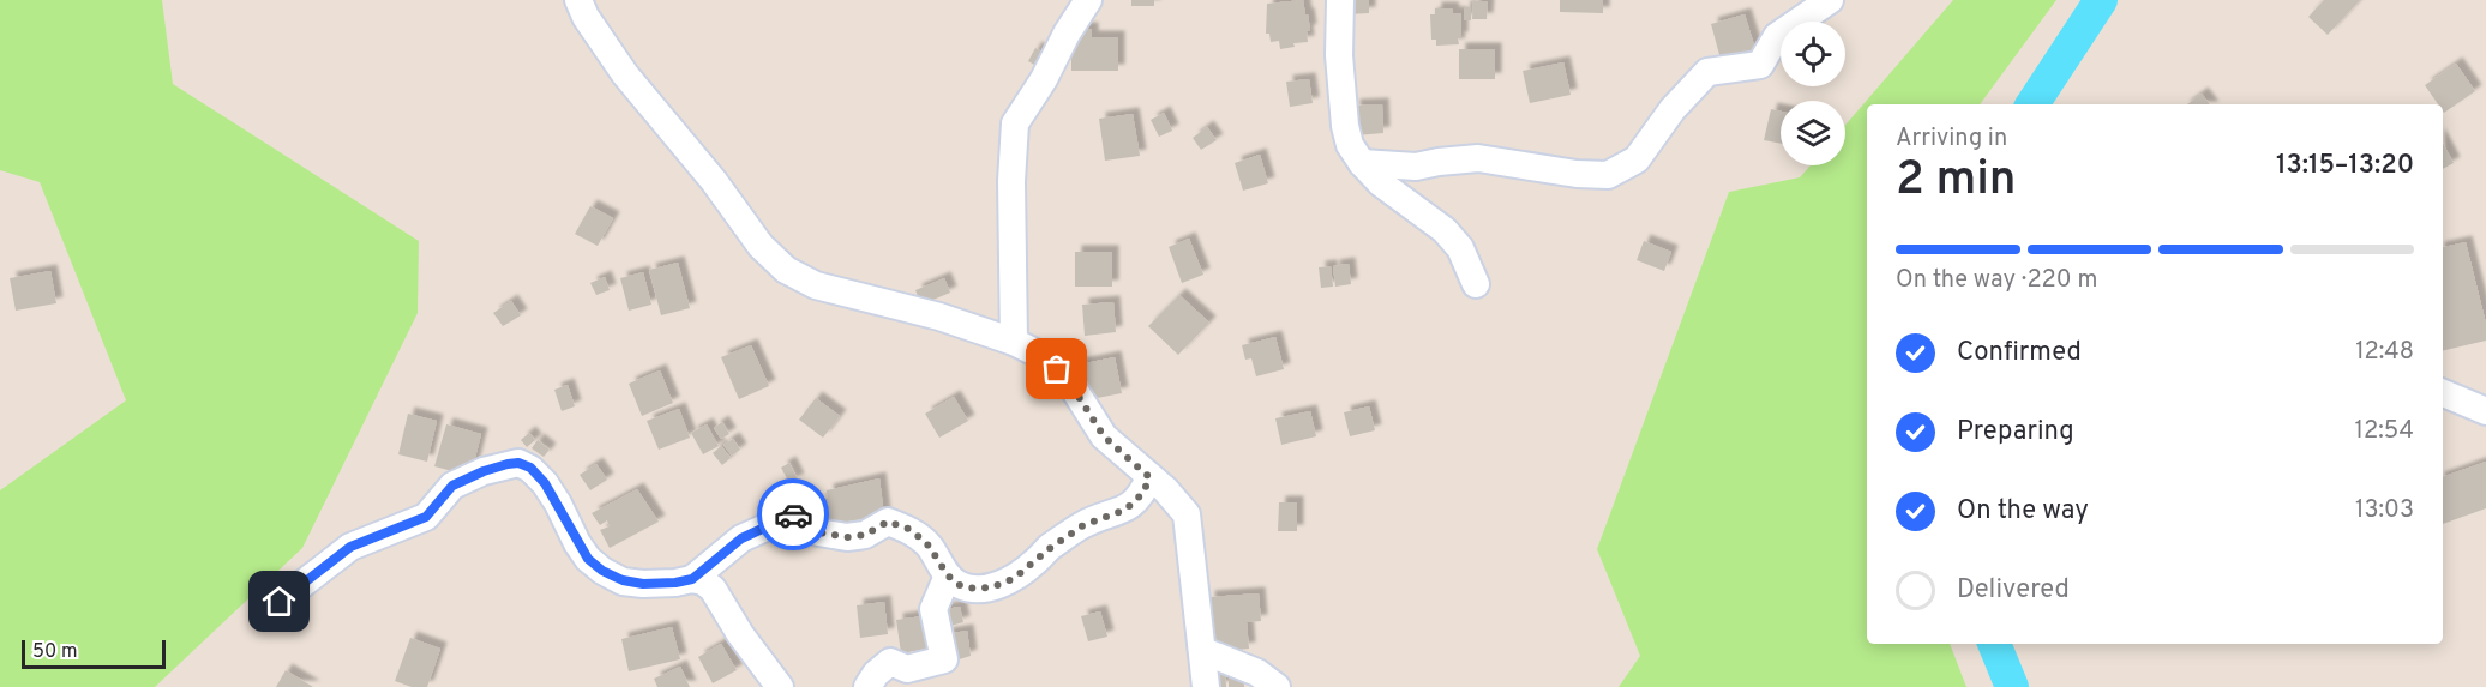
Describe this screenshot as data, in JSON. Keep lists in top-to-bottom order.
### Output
{
  "scale_bar": "50 m",
  "page": {
    "heading": ["2 min", "Arriving in", "13:15–13:20"],
    "bar": "On the way · 220 m",
    "list": [
      ["Confirmed", "12:48"],
      ["Preparing", "12:54"],
      ["On the way", "13:03"],
      "Delivered"
    ],
    "scale": "50 m"
  }
}
